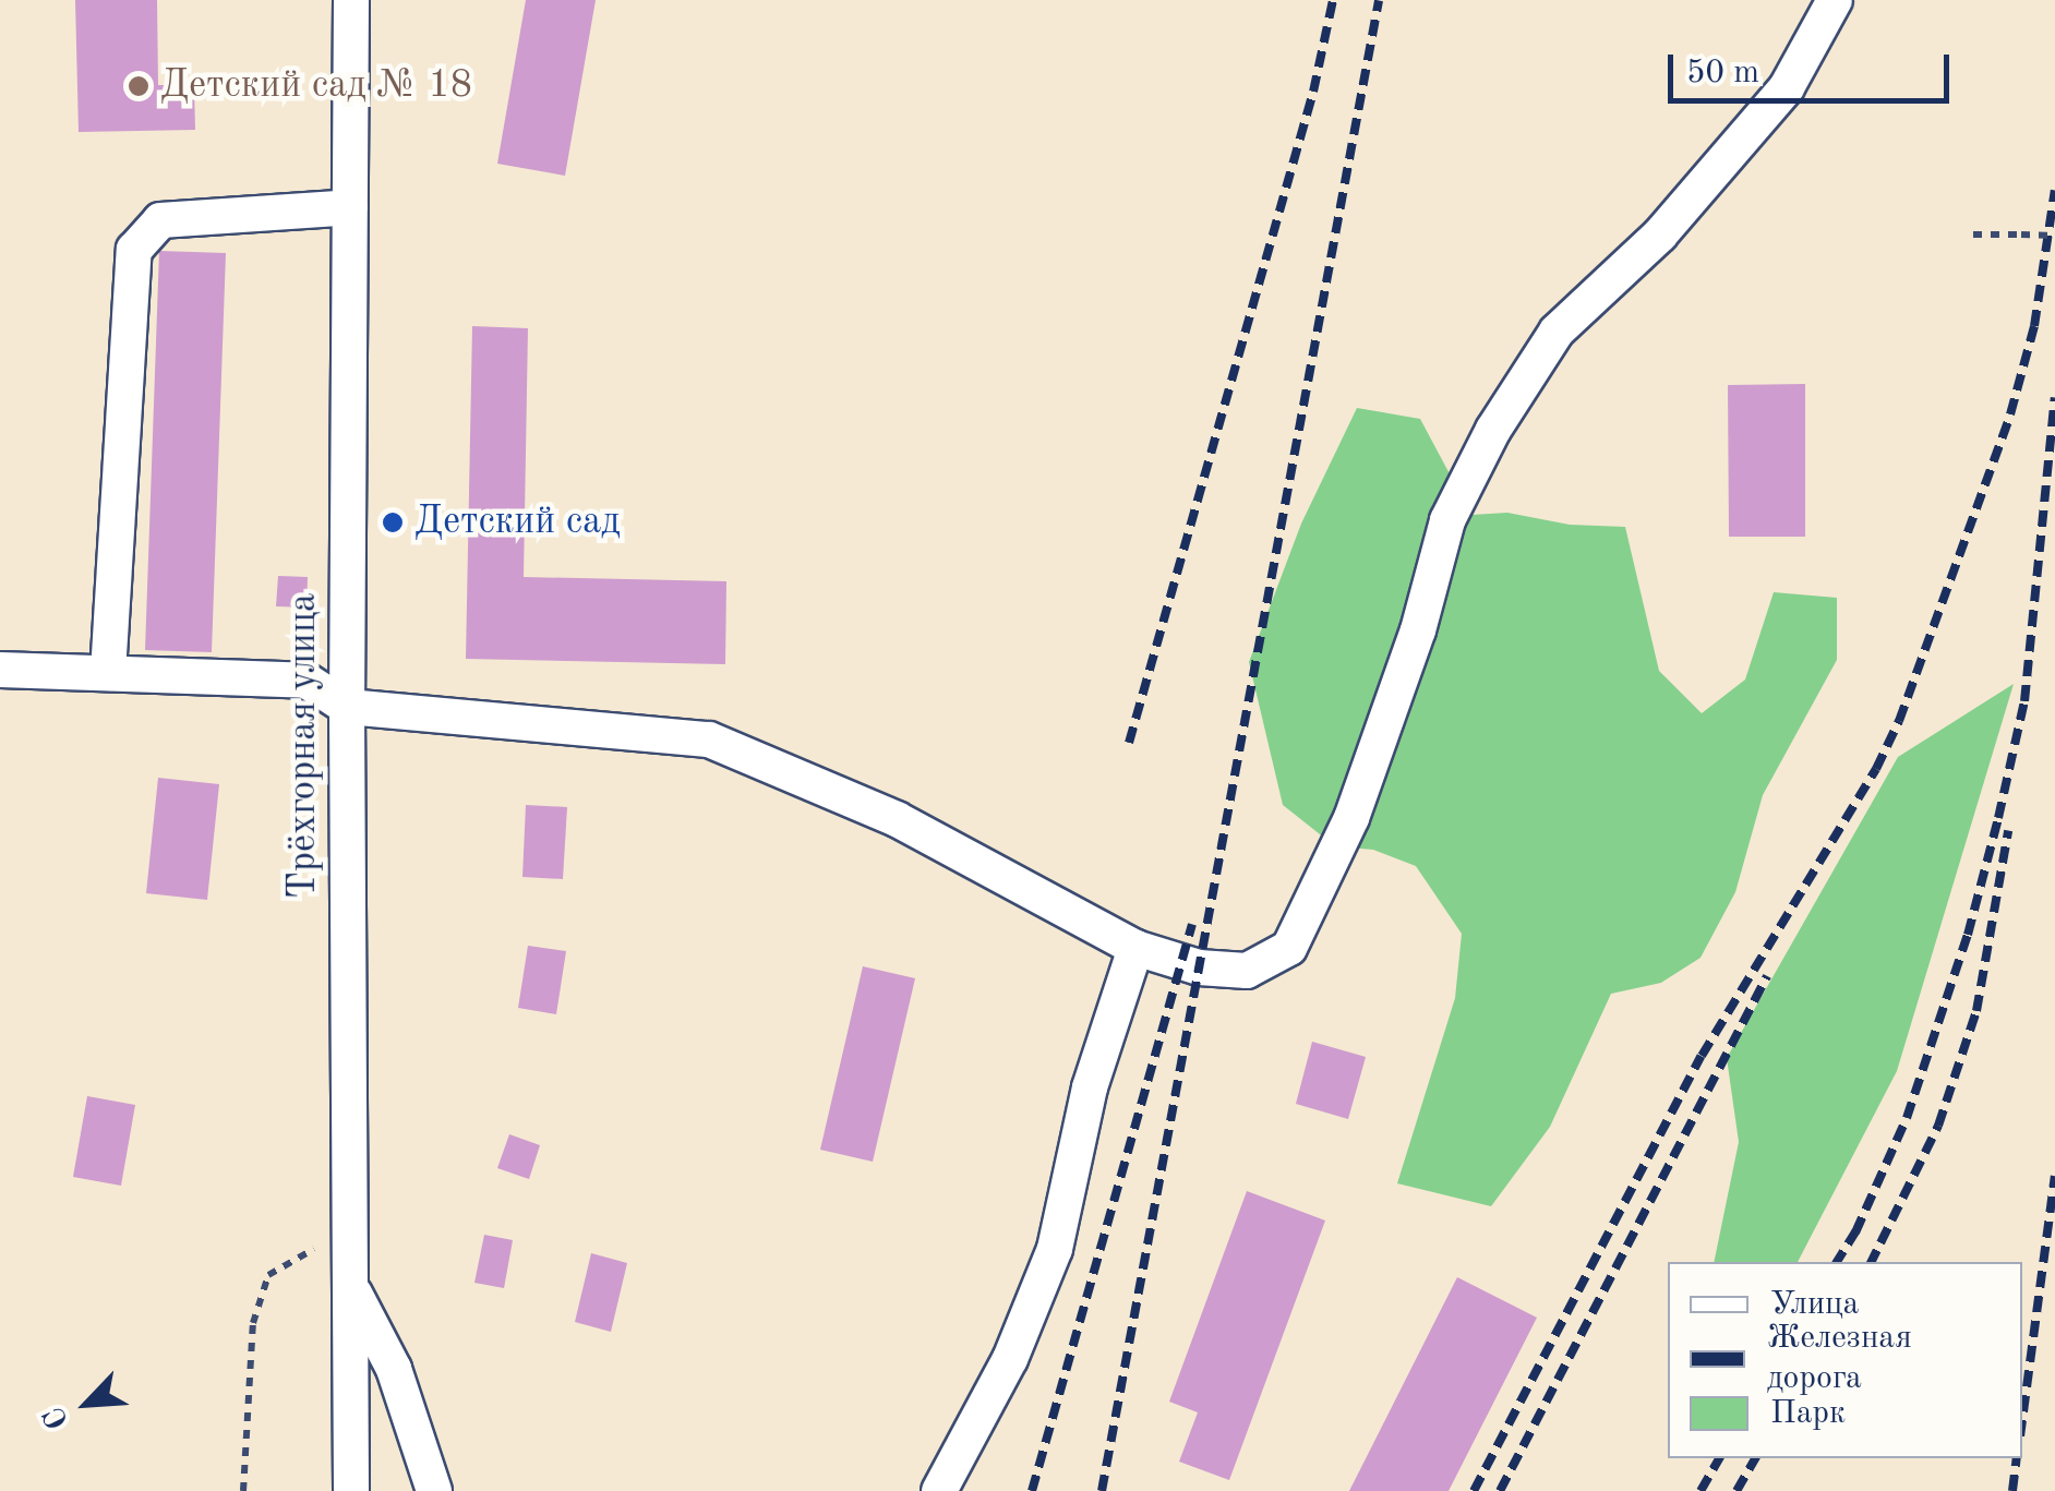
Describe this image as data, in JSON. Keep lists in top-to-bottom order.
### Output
{
  "streets": {
    "street": ["Трёхгорная улица"]
  },
  "places": ["Детский сад № 18", "Детский сад"],
  "legend": ["Улица", "Железная дорога", "Парк"],
  "scale_bar": "50 m",
  "north": "bottom left"
}
